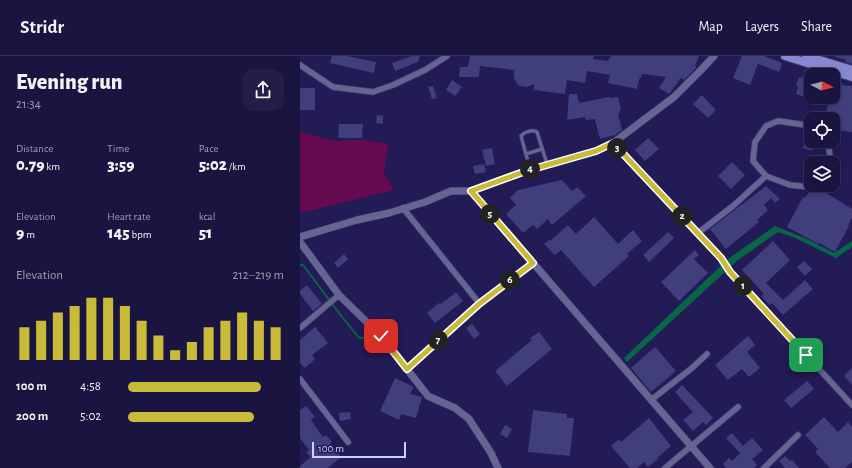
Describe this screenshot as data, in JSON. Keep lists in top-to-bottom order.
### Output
{
  "scale_bar": "100 m",
  "north": "right",
  "page": {
    "header": "Stridr",
    "nav": ["Map", "Layers", "Share"],
    "heading": ["Evening run", "21:34"],
    "stats": [
      ["Distance", "0.79 km"],
      ["Time", "3:59"],
      ["Pace", "5:02 /km"],
      ["Elevation", "9 m"],
      ["Heart rate", "145 bpm"],
      ["kcal", "51"]
    ],
    "pins": [
      "3",
      "4",
      "5",
      "2",
      "6",
      "1",
      "7"
    ],
    "chart": ["Elevation", "212–219 m"],
    "list": [
      {
        "name": "100 m",
        "note": "4:58"
      },
      {
        "name": "200 m",
        "note": "5:02"
      }
    ],
    "scale": "100 m"
  }
}
